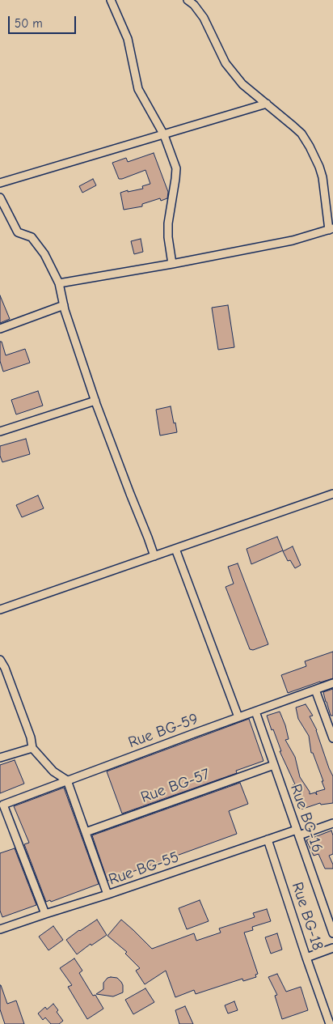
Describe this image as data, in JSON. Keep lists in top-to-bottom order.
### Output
{
  "streets": {
    "street": [
      "Rue BG-59",
      "Rue BG-57",
      "Rue BG-16",
      "Rue BG-55",
      "Rue BG-18"
    ]
  },
  "crossings": [
    ["Rue BG-59", "Rue BG-16"],
    ["Rue BG-57", "Rue BG-16"],
    ["Rue BG-16", "Rue BG-55"],
    ["Rue BG-55", "Rue BG-18"]
  ],
  "scale_bar": "50 m"
}
